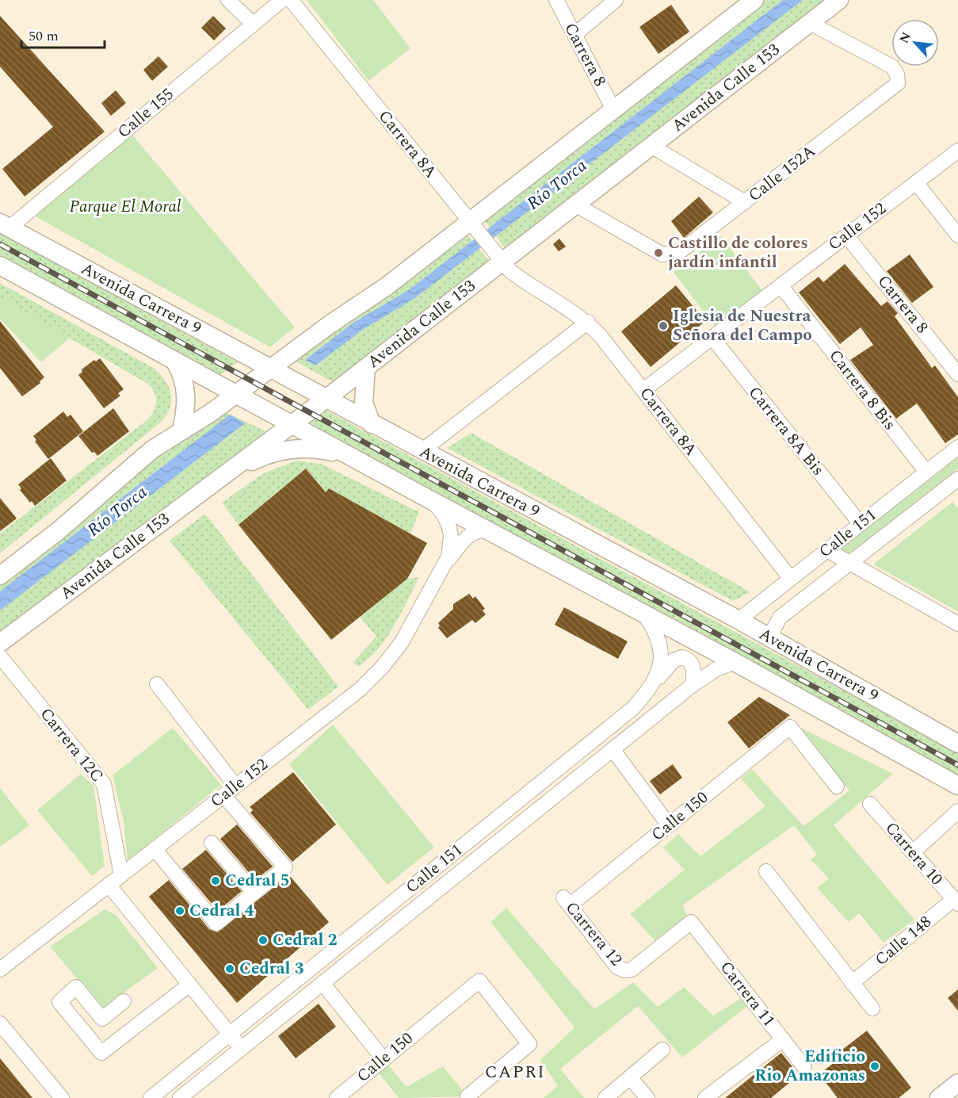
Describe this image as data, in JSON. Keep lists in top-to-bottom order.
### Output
{
  "streets": {
    "main road": ["Avenida Calle 153", "Avenida Carrera 9"],
    "street": [
      "Carrera 8",
      "Calle 155",
      "Carrera 8A",
      "Calle 152A",
      "Calle 152",
      "Carrera 8 Bis",
      "Carrera 8A Bis",
      "Calle 151",
      "Carrera 12C",
      "Calle 150",
      "Carrera 10",
      "Carrera 12",
      "Calle 148",
      "Carrera 11"
    ]
  },
  "crossings": [
    ["Carrera 8", "Calle 152"],
    ["Avenida Calle 153", "Carrera 8A"],
    ["Avenida Calle 153", "Calle 152A"],
    ["Avenida Calle 153", "Avenida Carrera 9"],
    ["Calle 155", "Avenida Carrera 9"],
    ["Carrera 8A", "Calle 152"],
    ["Carrera 8A", "Calle 151"],
    ["Calle 152", "Carrera 8 Bis"],
    ["Calle 152", "Carrera 8A Bis"],
    ["Calle 152", "Carrera 12C"],
    ["Avenida Carrera 9", "Calle 151"],
    ["Carrera 8 Bis", "Calle 151"],
    ["Carrera 8A Bis", "Calle 151"],
    ["Calle 150", "Carrera 12"],
    ["Carrera 10", "Calle 148"],
    ["Carrera 12", "Carrera 11"]
  ],
  "districts": ["CAPRI"],
  "water": ["Río Torca"],
  "parks": ["Parque El Moral"],
  "places": [
    "Castillo de colores jardín infantil",
    "Iglesia de Nuestra Señora del Campo",
    "Cedral 5",
    "Cedral 4",
    "Cedral 2",
    "Cedral 3",
    "Edificio Rio Amazonas"
  ],
  "scale_bar": "50 m",
  "north": "top left"
}
